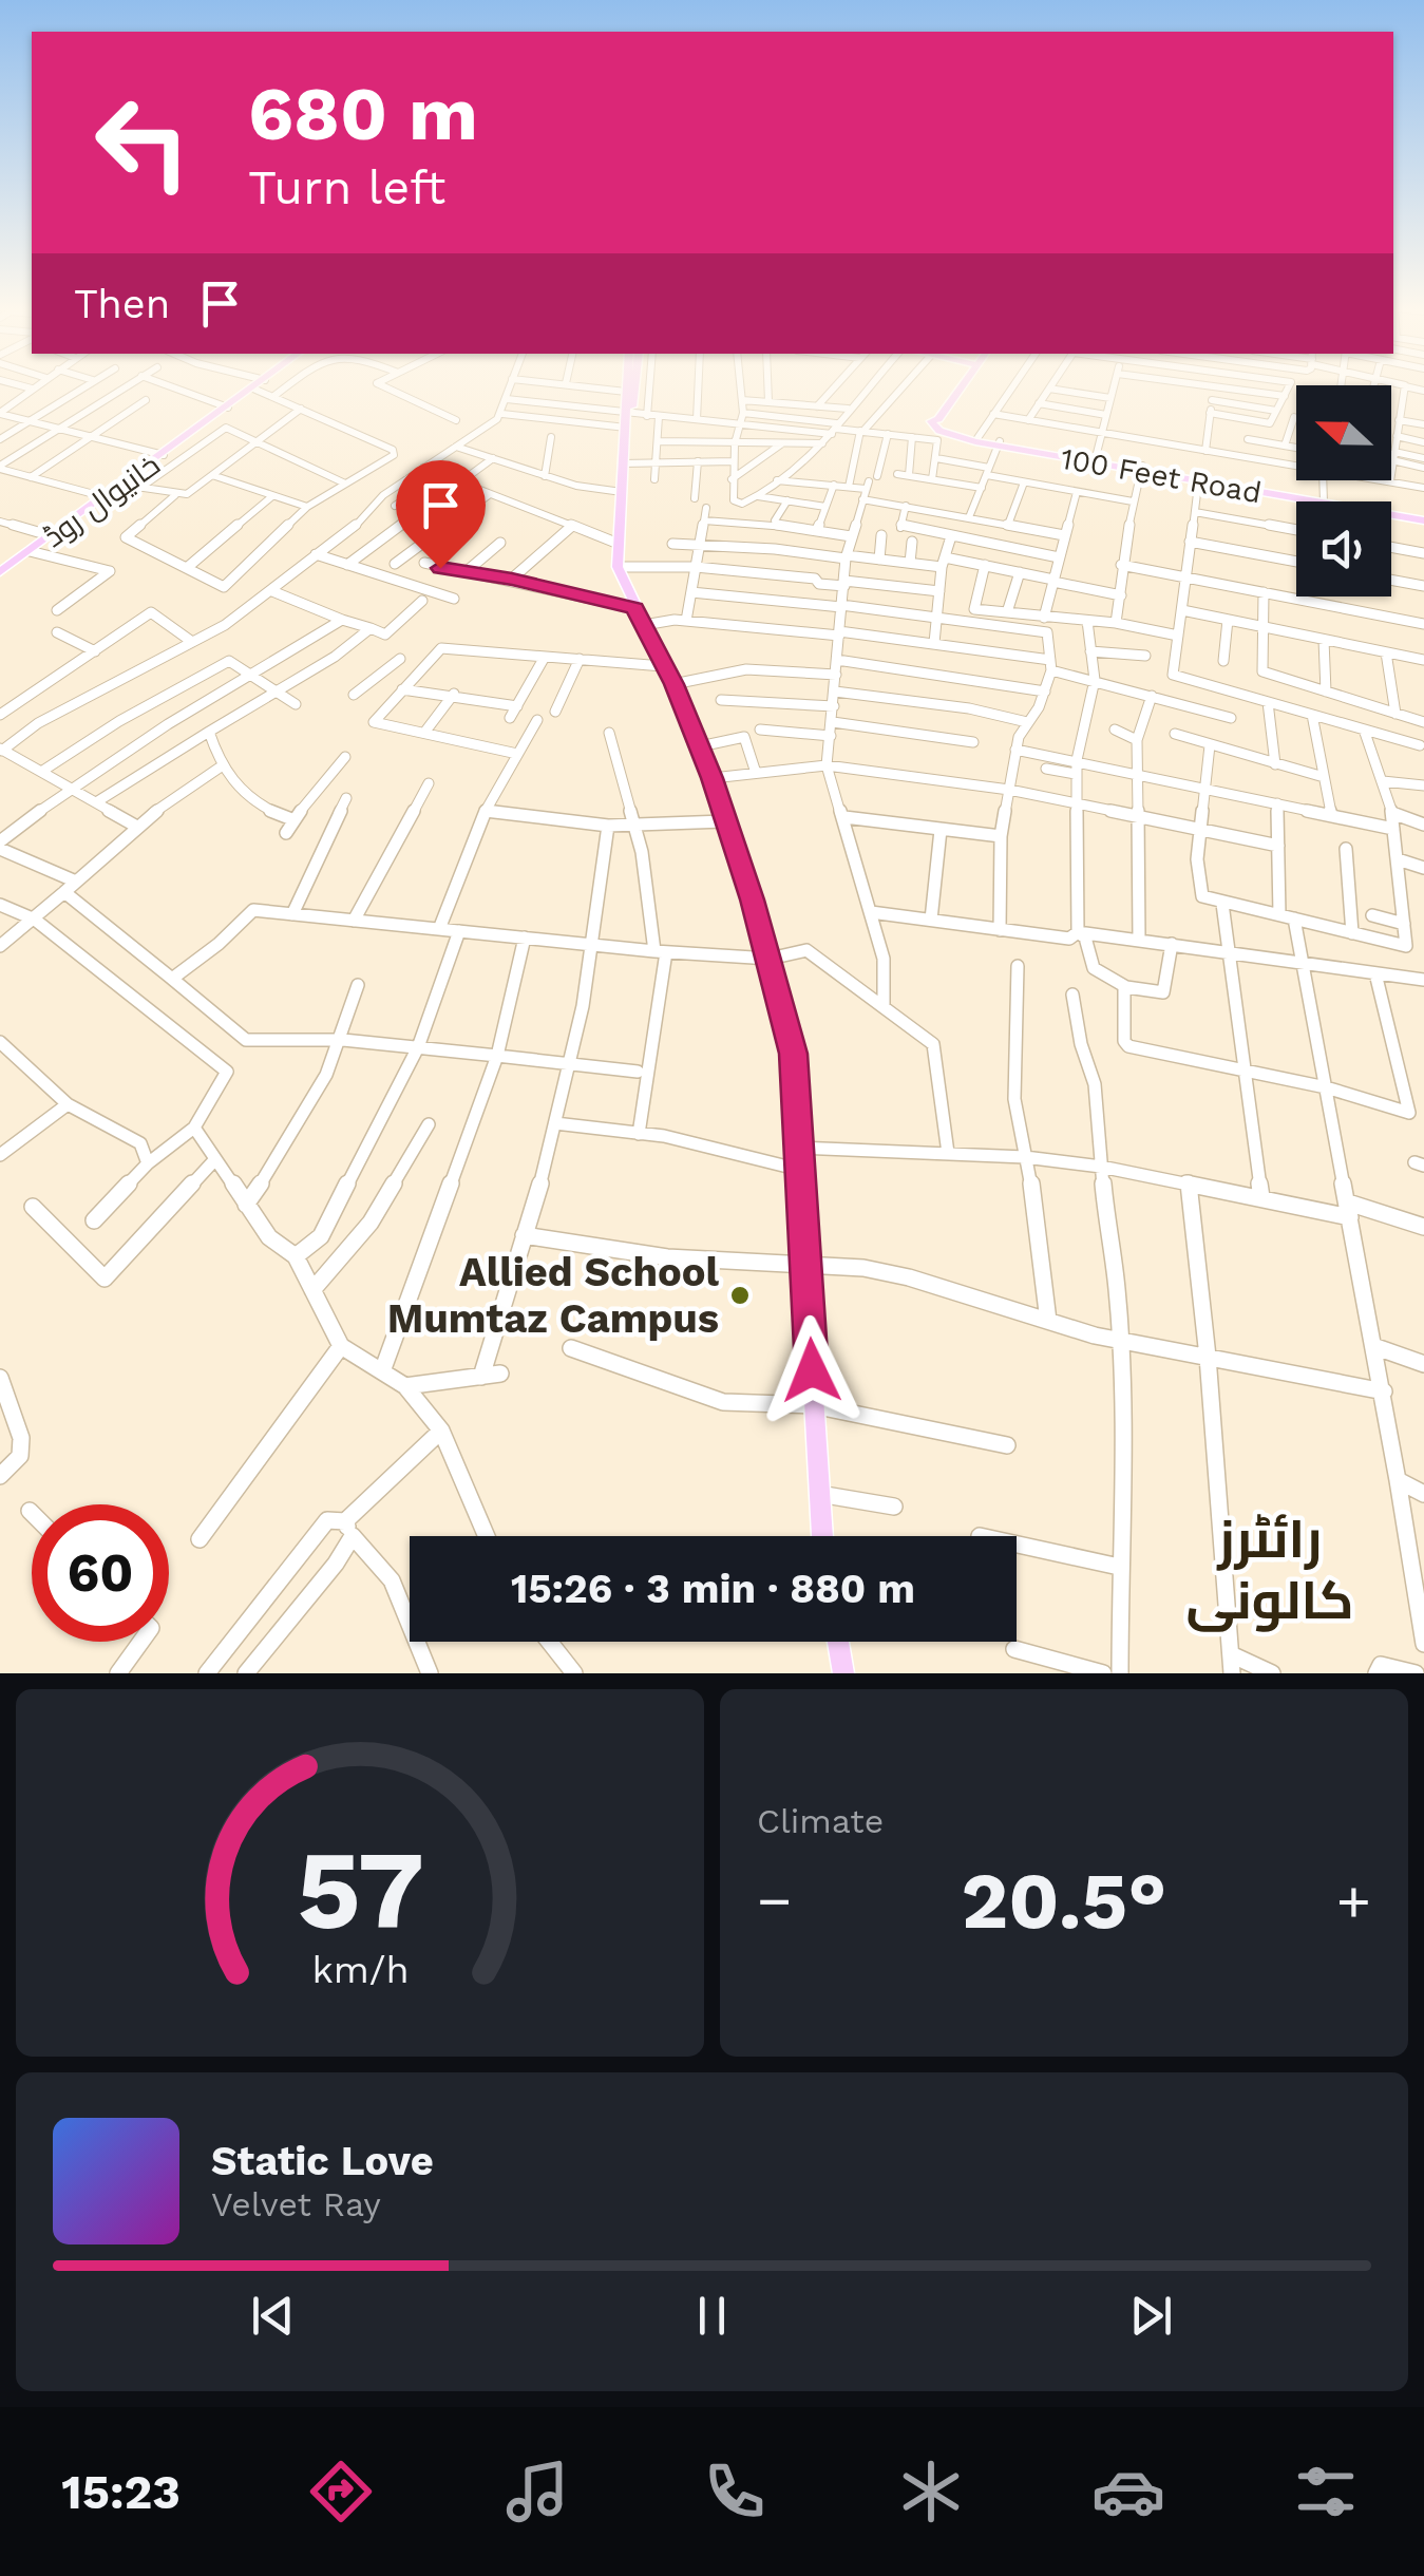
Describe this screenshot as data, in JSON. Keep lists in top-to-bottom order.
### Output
{
  "streets": {
    "main road": ["100 Feet Road", "خانیوال روڈ"]
  },
  "districts": ["رائٹرز کالونی"],
  "places": ["Allied School Mumtaz Campus"],
  "north": "left",
  "page": {
    "turn": ["680 m", "Turn left"],
    "then": "Then",
    "limit": "60",
    "trip": "15:26 · 3 min · 880 m",
    "tile": "Climate",
    "heat": ["−", "20.5°", "+"],
    "song": ["Static Love", "Velvet Ray"],
    "tabs": "15:23",
    "gauge": ["57", "km/h"]
  }
}
